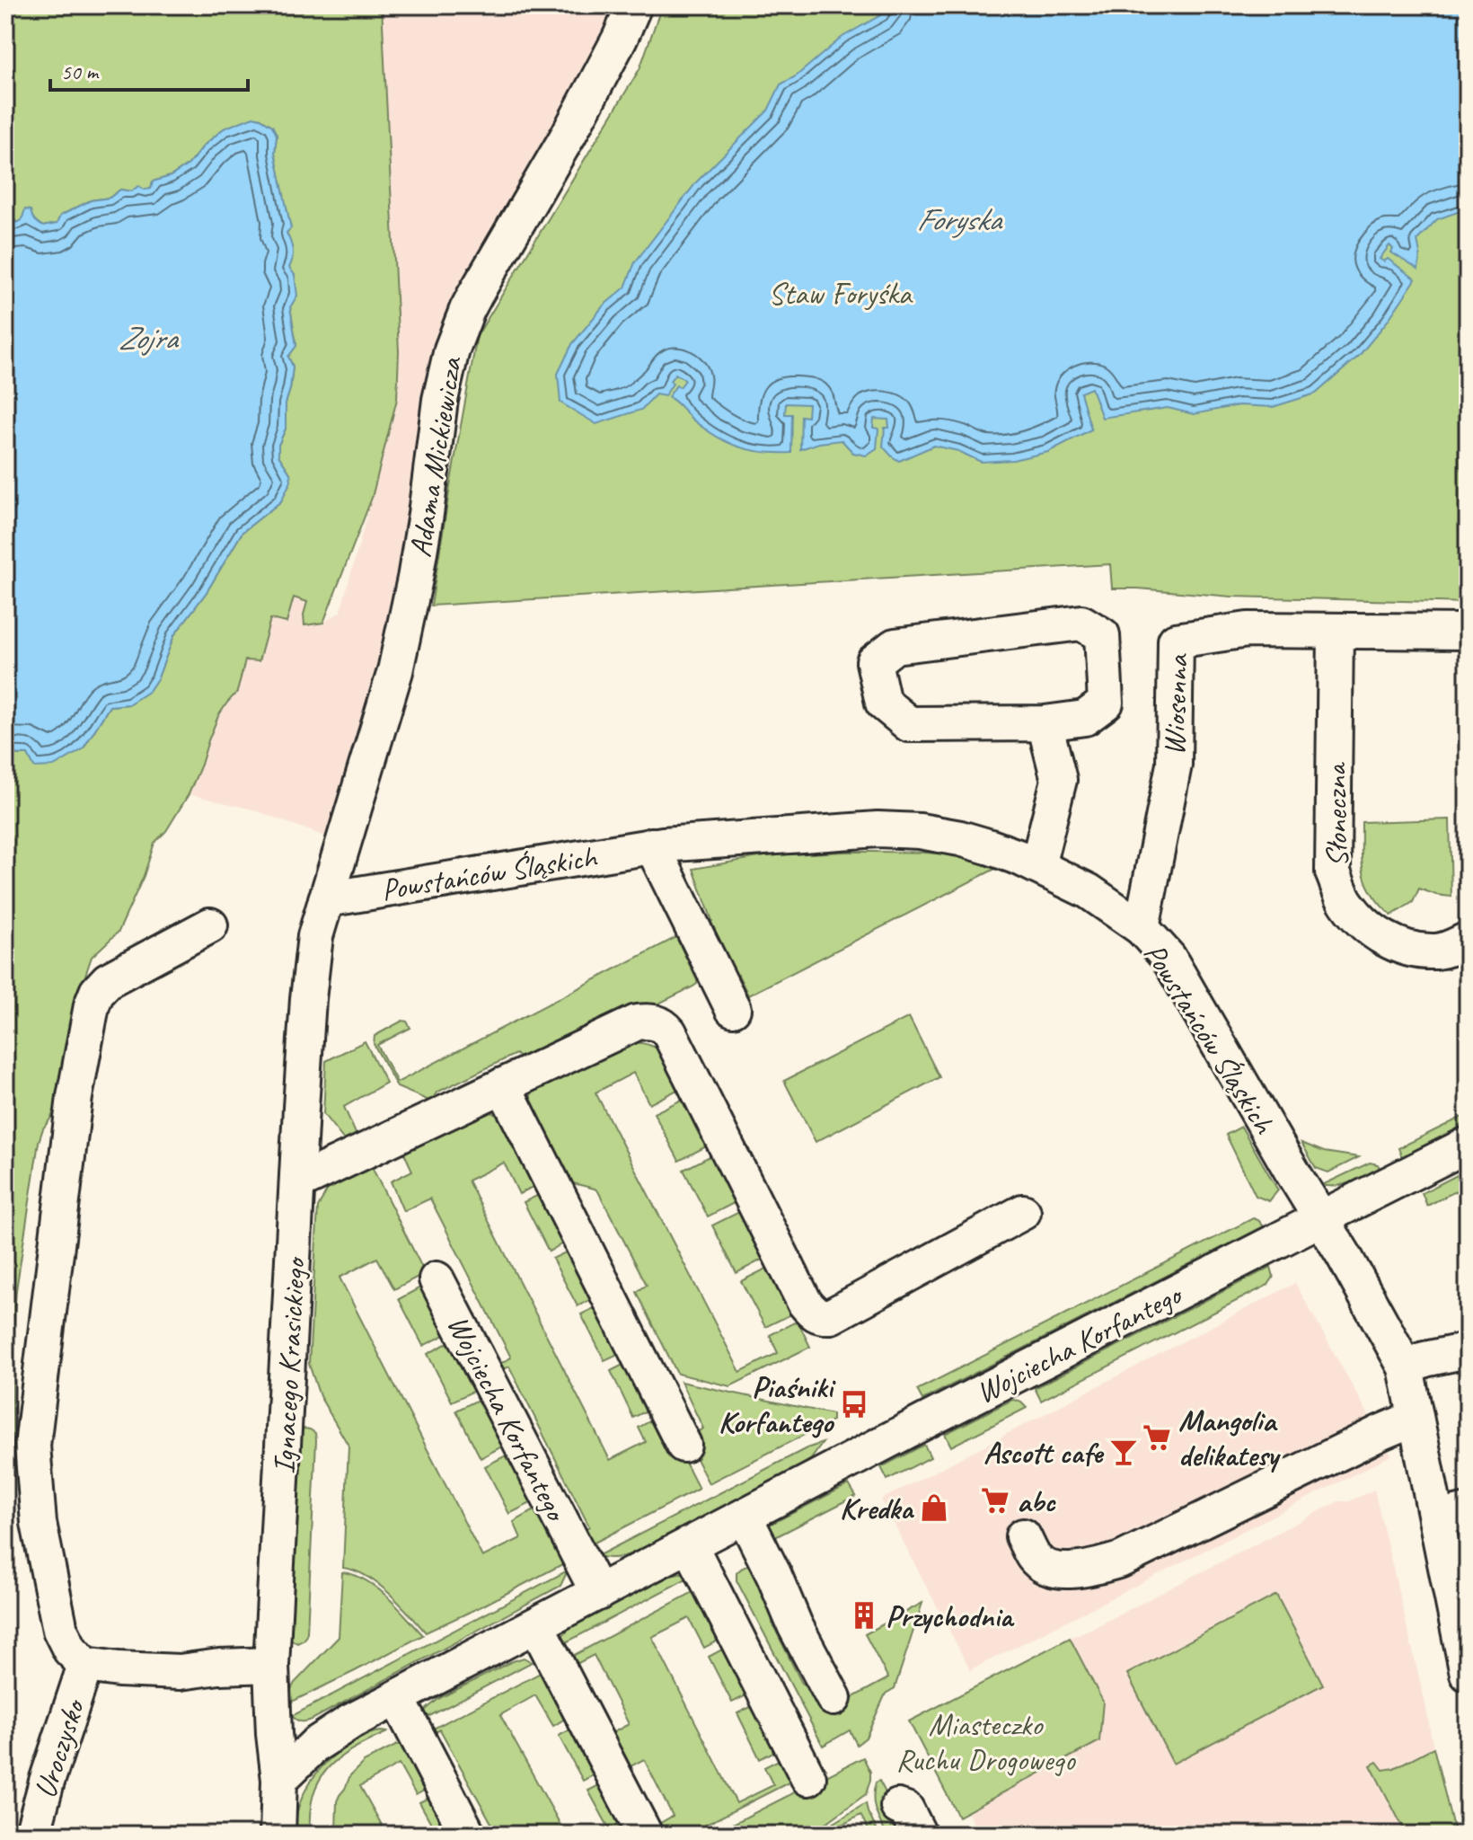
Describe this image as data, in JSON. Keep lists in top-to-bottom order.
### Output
{
  "streets": {
    "street": [
      "Adama Mickiewicza",
      "Wiosenna",
      "Słoneczna",
      "Powstańców Śląskich",
      "Wojciecha Korfantego",
      "Ignacego Krasickiego",
      "Uroczysko"
    ]
  },
  "crossings": [
    ["Adama Mickiewicza", "Powstańców Śląskich"],
    ["Adama Mickiewicza", "Ignacego Krasickiego"],
    ["Wiosenna", "Słoneczna"],
    ["Wiosenna", "Powstańców Śląskich"],
    ["Powstańców Śląskich", "Wojciecha Korfantego"],
    ["Powstańców Śląskich", "Ignacego Krasickiego"],
    ["Wojciecha Korfantego", "Ignacego Krasickiego"]
  ],
  "water": ["Foryska", "Zojra"],
  "parks": ["Staw Foryśka", "Miasteczko Ruchu Drogowego"],
  "places": {
    "bus stop": ["Piaśniki Korfantego"],
    "supermarket": ["Mangolia delikatesy", "abc"],
    "bar": ["Ascott cafe"],
    "shop": ["Kredka"],
    "building": ["Przychodnia"]
  },
  "scale_bar": "50 m"
}
